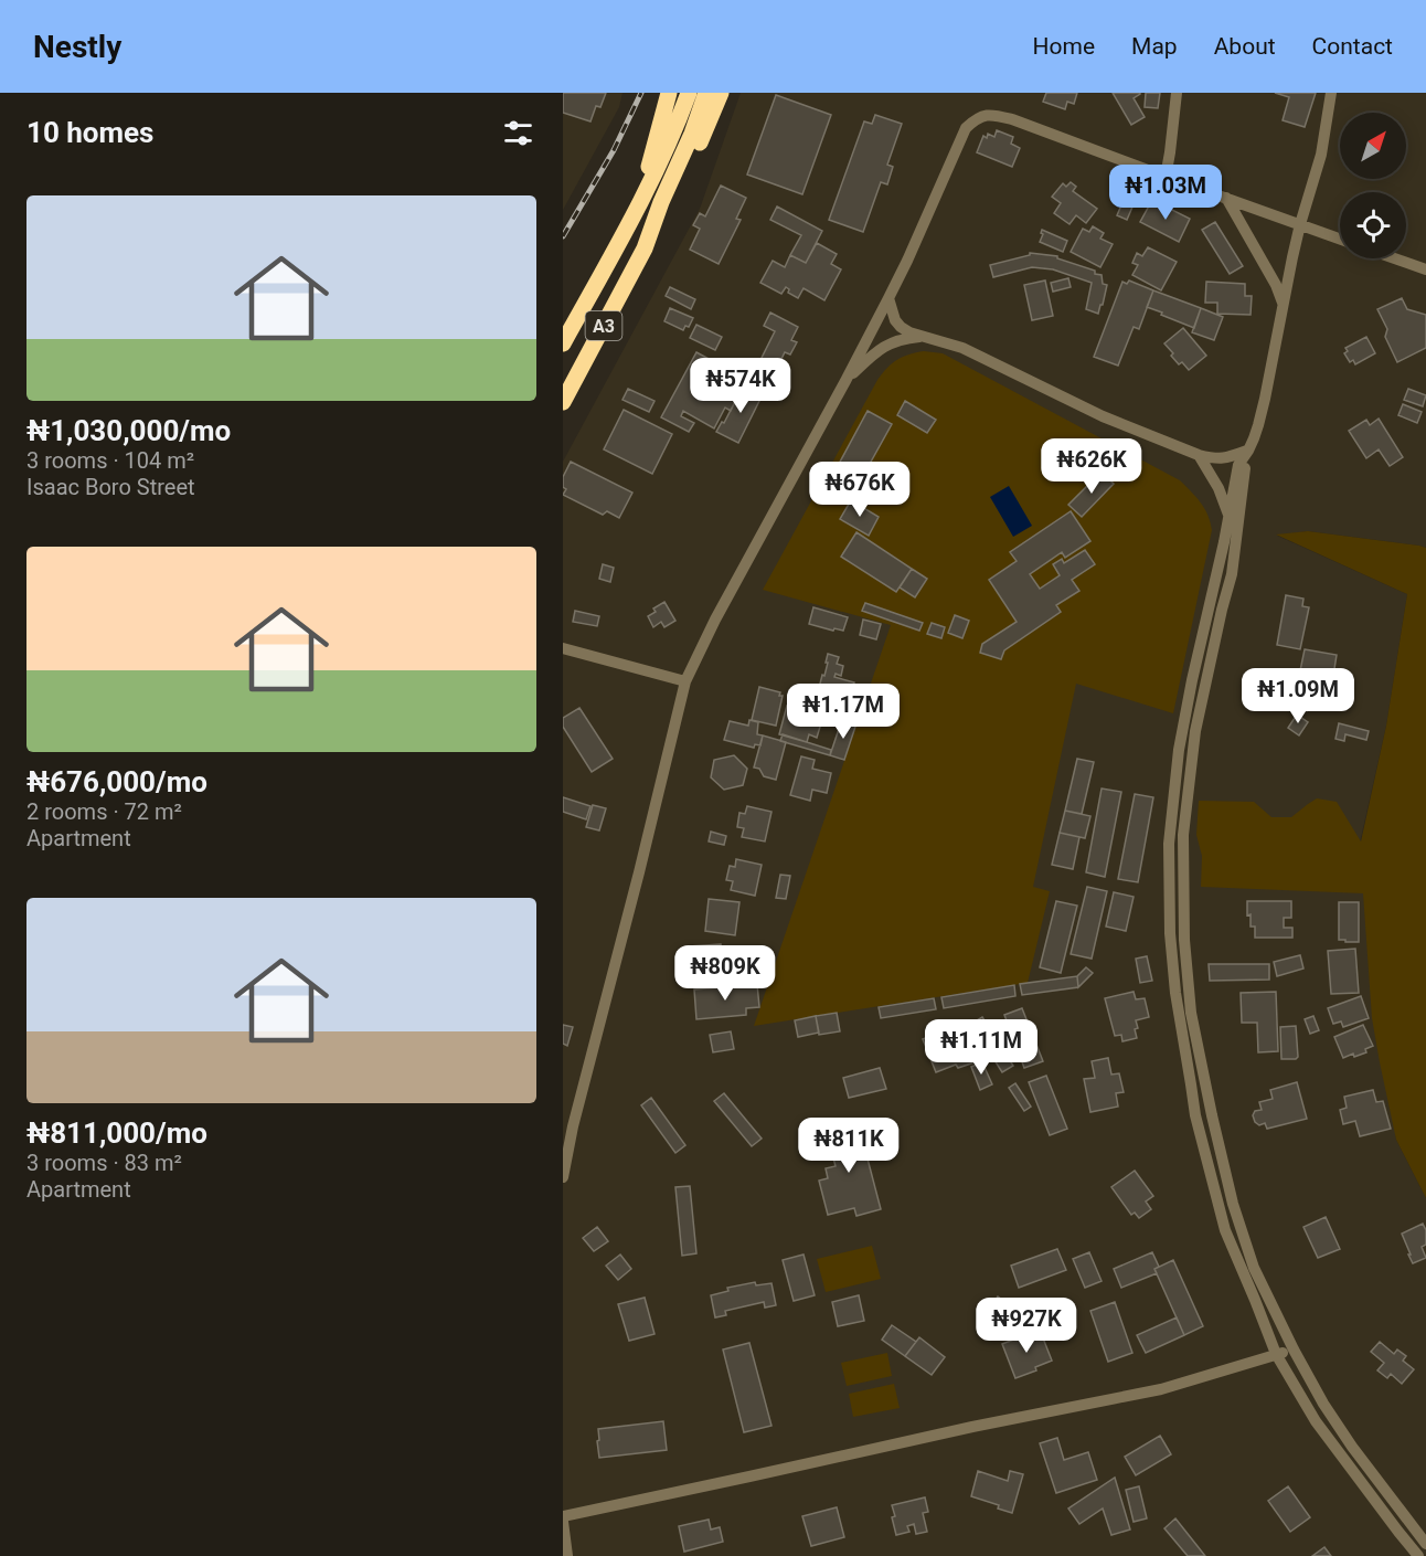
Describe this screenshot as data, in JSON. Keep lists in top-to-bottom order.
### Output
{
  "streets": {
    "highway": ["A3"]
  },
  "north": "top right",
  "page": {
    "header": "Nestly",
    "nav": [
      "Home",
      "Map",
      "About",
      "Contact"
    ],
    "heading": "10 homes",
    "price": [
      "₦1.03M",
      "₦574K",
      "₦626K",
      "₦676K",
      "₦1.09M",
      "₦1.17M",
      "₦809K",
      "₦1.11M",
      "₦811K",
      "₦927K"
    ],
    "list": [
      {
        "name": "₦1,030,000/mo",
        "note": "3 rooms · 104 m² · Isaac Boro Street"
      },
      {
        "name": "₦676,000/mo",
        "note": "2 rooms · 72 m² · Apartment"
      },
      {
        "name": "₦811,000/mo",
        "note": "3 rooms · 83 m² · Apartment"
      }
    ]
  }
}
